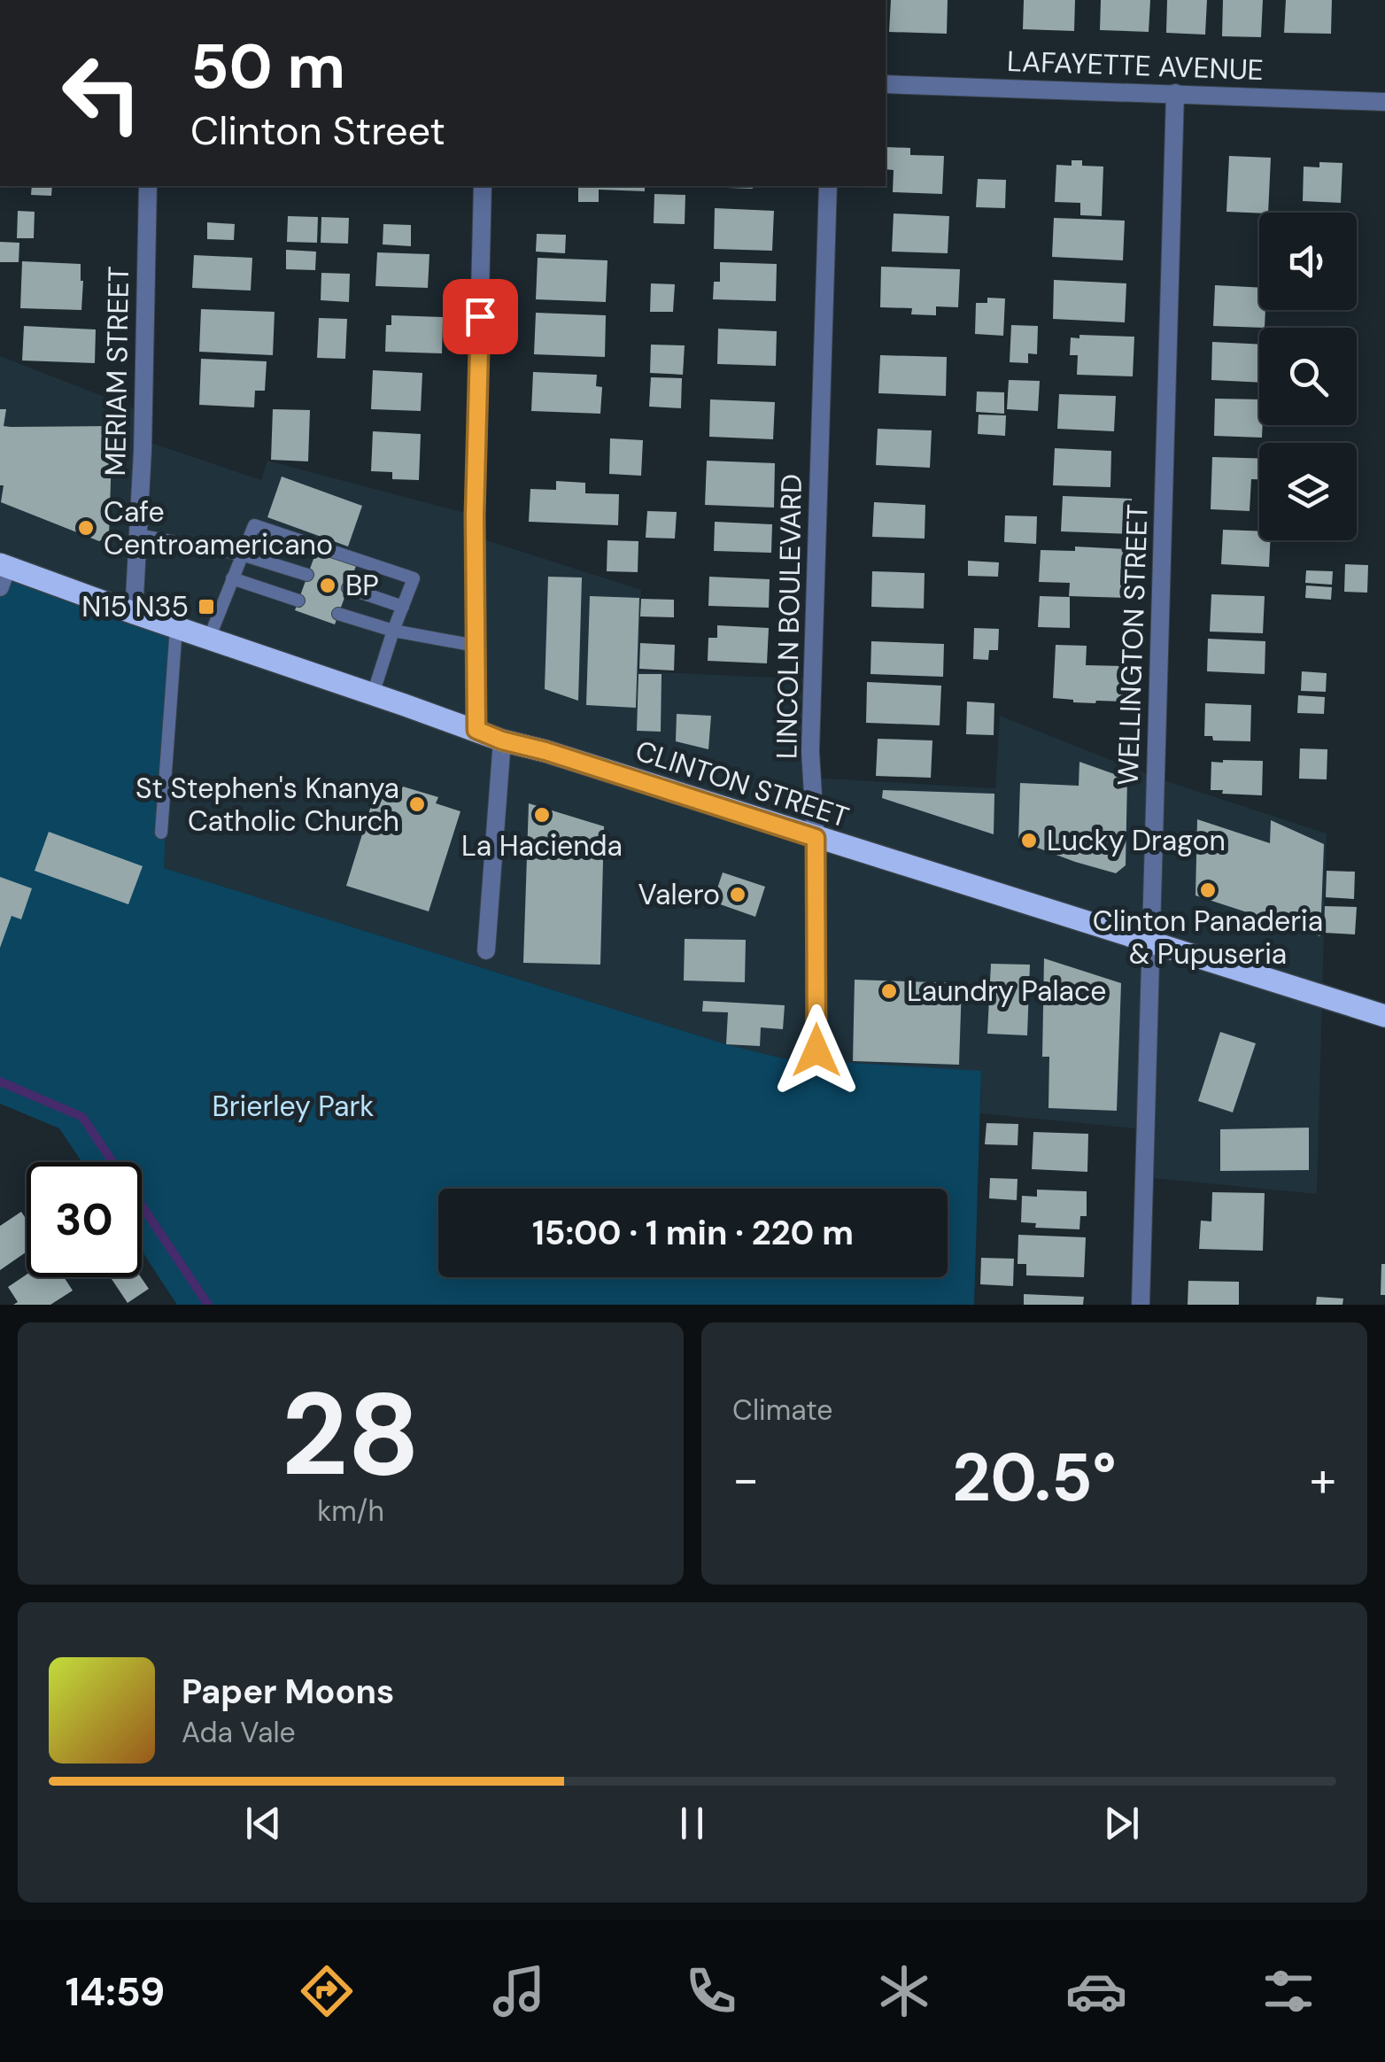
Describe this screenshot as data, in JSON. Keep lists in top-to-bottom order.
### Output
{
  "streets": {
    "main road": ["CLINTON STREET"],
    "street": [
      "LAFAYETTE AVENUE",
      "MERIAM STREET",
      "LINCOLN BOULEVARD",
      "WELLINGTON STREET"
    ]
  },
  "crossings": [
    ["LAFAYETTE AVENUE", "WELLINGTON STREET"],
    ["MERIAM STREET", "CLINTON STREET"],
    ["LINCOLN BOULEVARD", "CLINTON STREET"],
    ["WELLINGTON STREET", "CLINTON STREET"]
  ],
  "parks": ["Brierley Park"],
  "places": {
    "other": [
      "Cafe Centroamericano",
      "BP",
      "St Stephen's Knanya Catholic Church",
      "La Hacienda",
      "Lucky Dragon",
      "Clinton Panaderia & Pupuseria",
      "Valero",
      "Laundry Palace"
    ],
    "transit": ["N15 N35"]
  },
  "page": {
    "turn": ["50 m", "Clinton Street"],
    "limit": "30",
    "trip": "15:00 · 1 min · 220 m",
    "tile": [
      ["28", "km/h"],
      "Climate"
    ],
    "heat": ["−", "20.5°", "+"],
    "song": ["Paper Moons", "Ada Vale"],
    "tabs": "14:59"
  }
}
